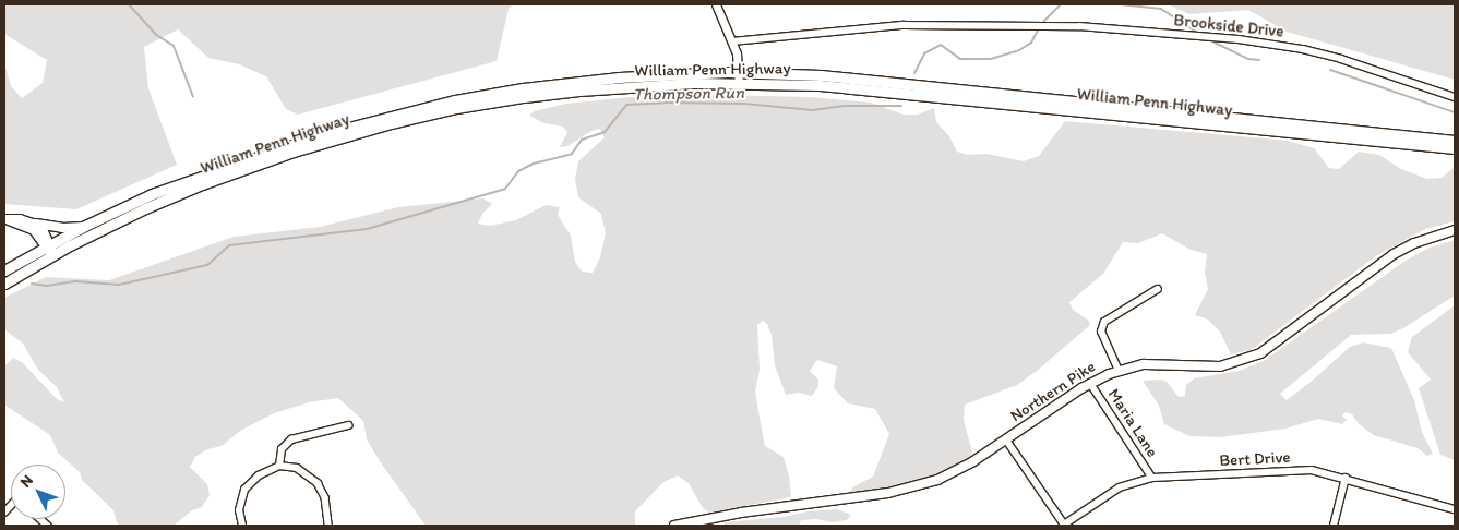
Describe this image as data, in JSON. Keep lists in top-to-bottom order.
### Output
{
  "streets": {
    "highway": ["William Penn Highway"],
    "main road": ["Northern Pike"],
    "street": ["Brookside Drive", "Maria Lane", "Bert Drive"]
  },
  "crossings": [
    ["Northern Pike", "Maria Lane"],
    ["Maria Lane", "Bert Drive"]
  ],
  "water": ["Thompson Run"],
  "north": "top left"
}
